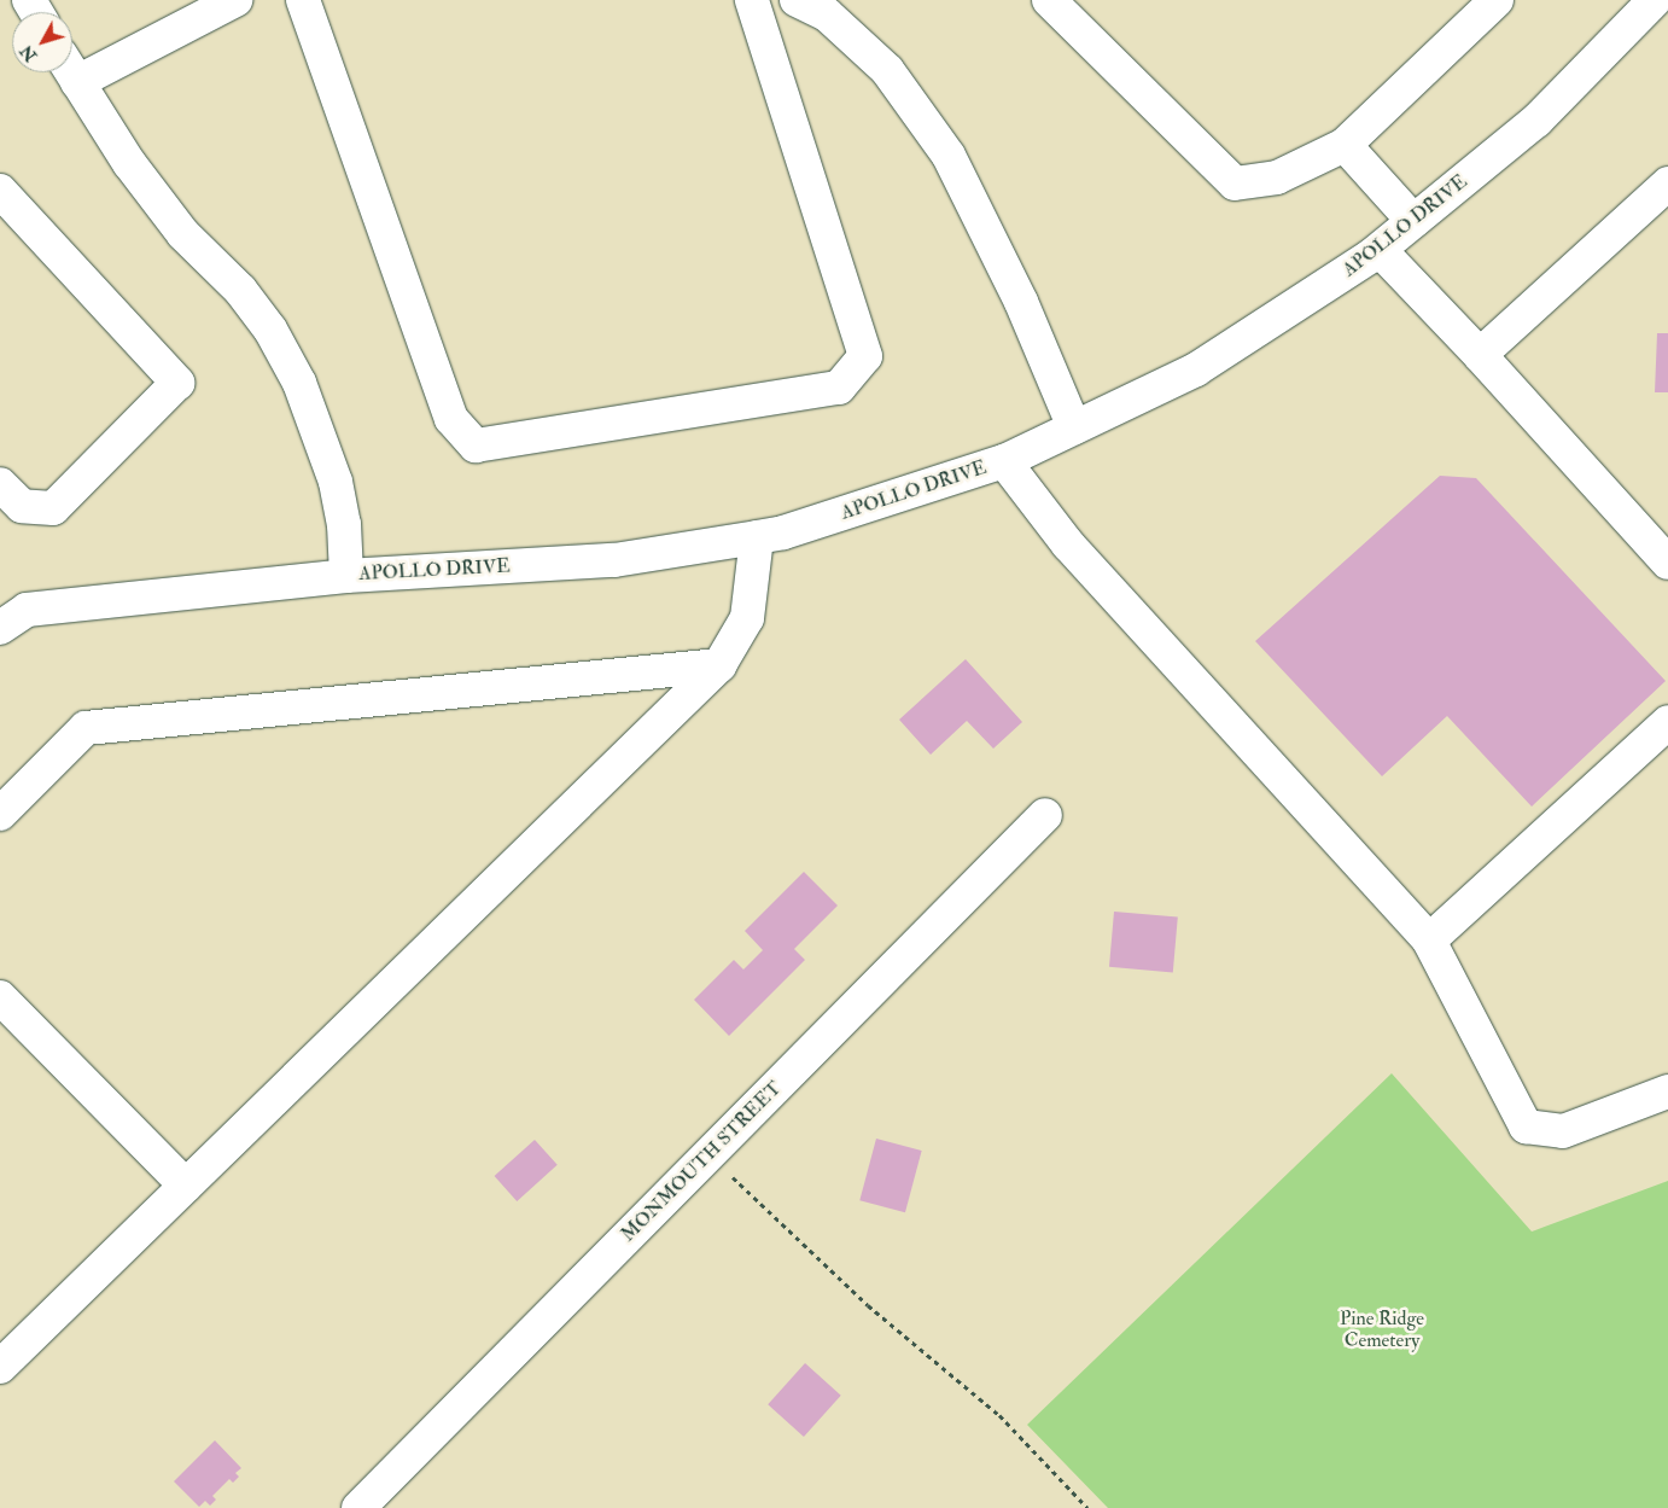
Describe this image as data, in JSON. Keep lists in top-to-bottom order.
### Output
{
  "streets": {
    "street": ["APOLLO DRIVE", "MONMOUTH STREET"]
  },
  "parks": ["Pine Ridge Cemetery"],
  "north": "bottom left"
}
